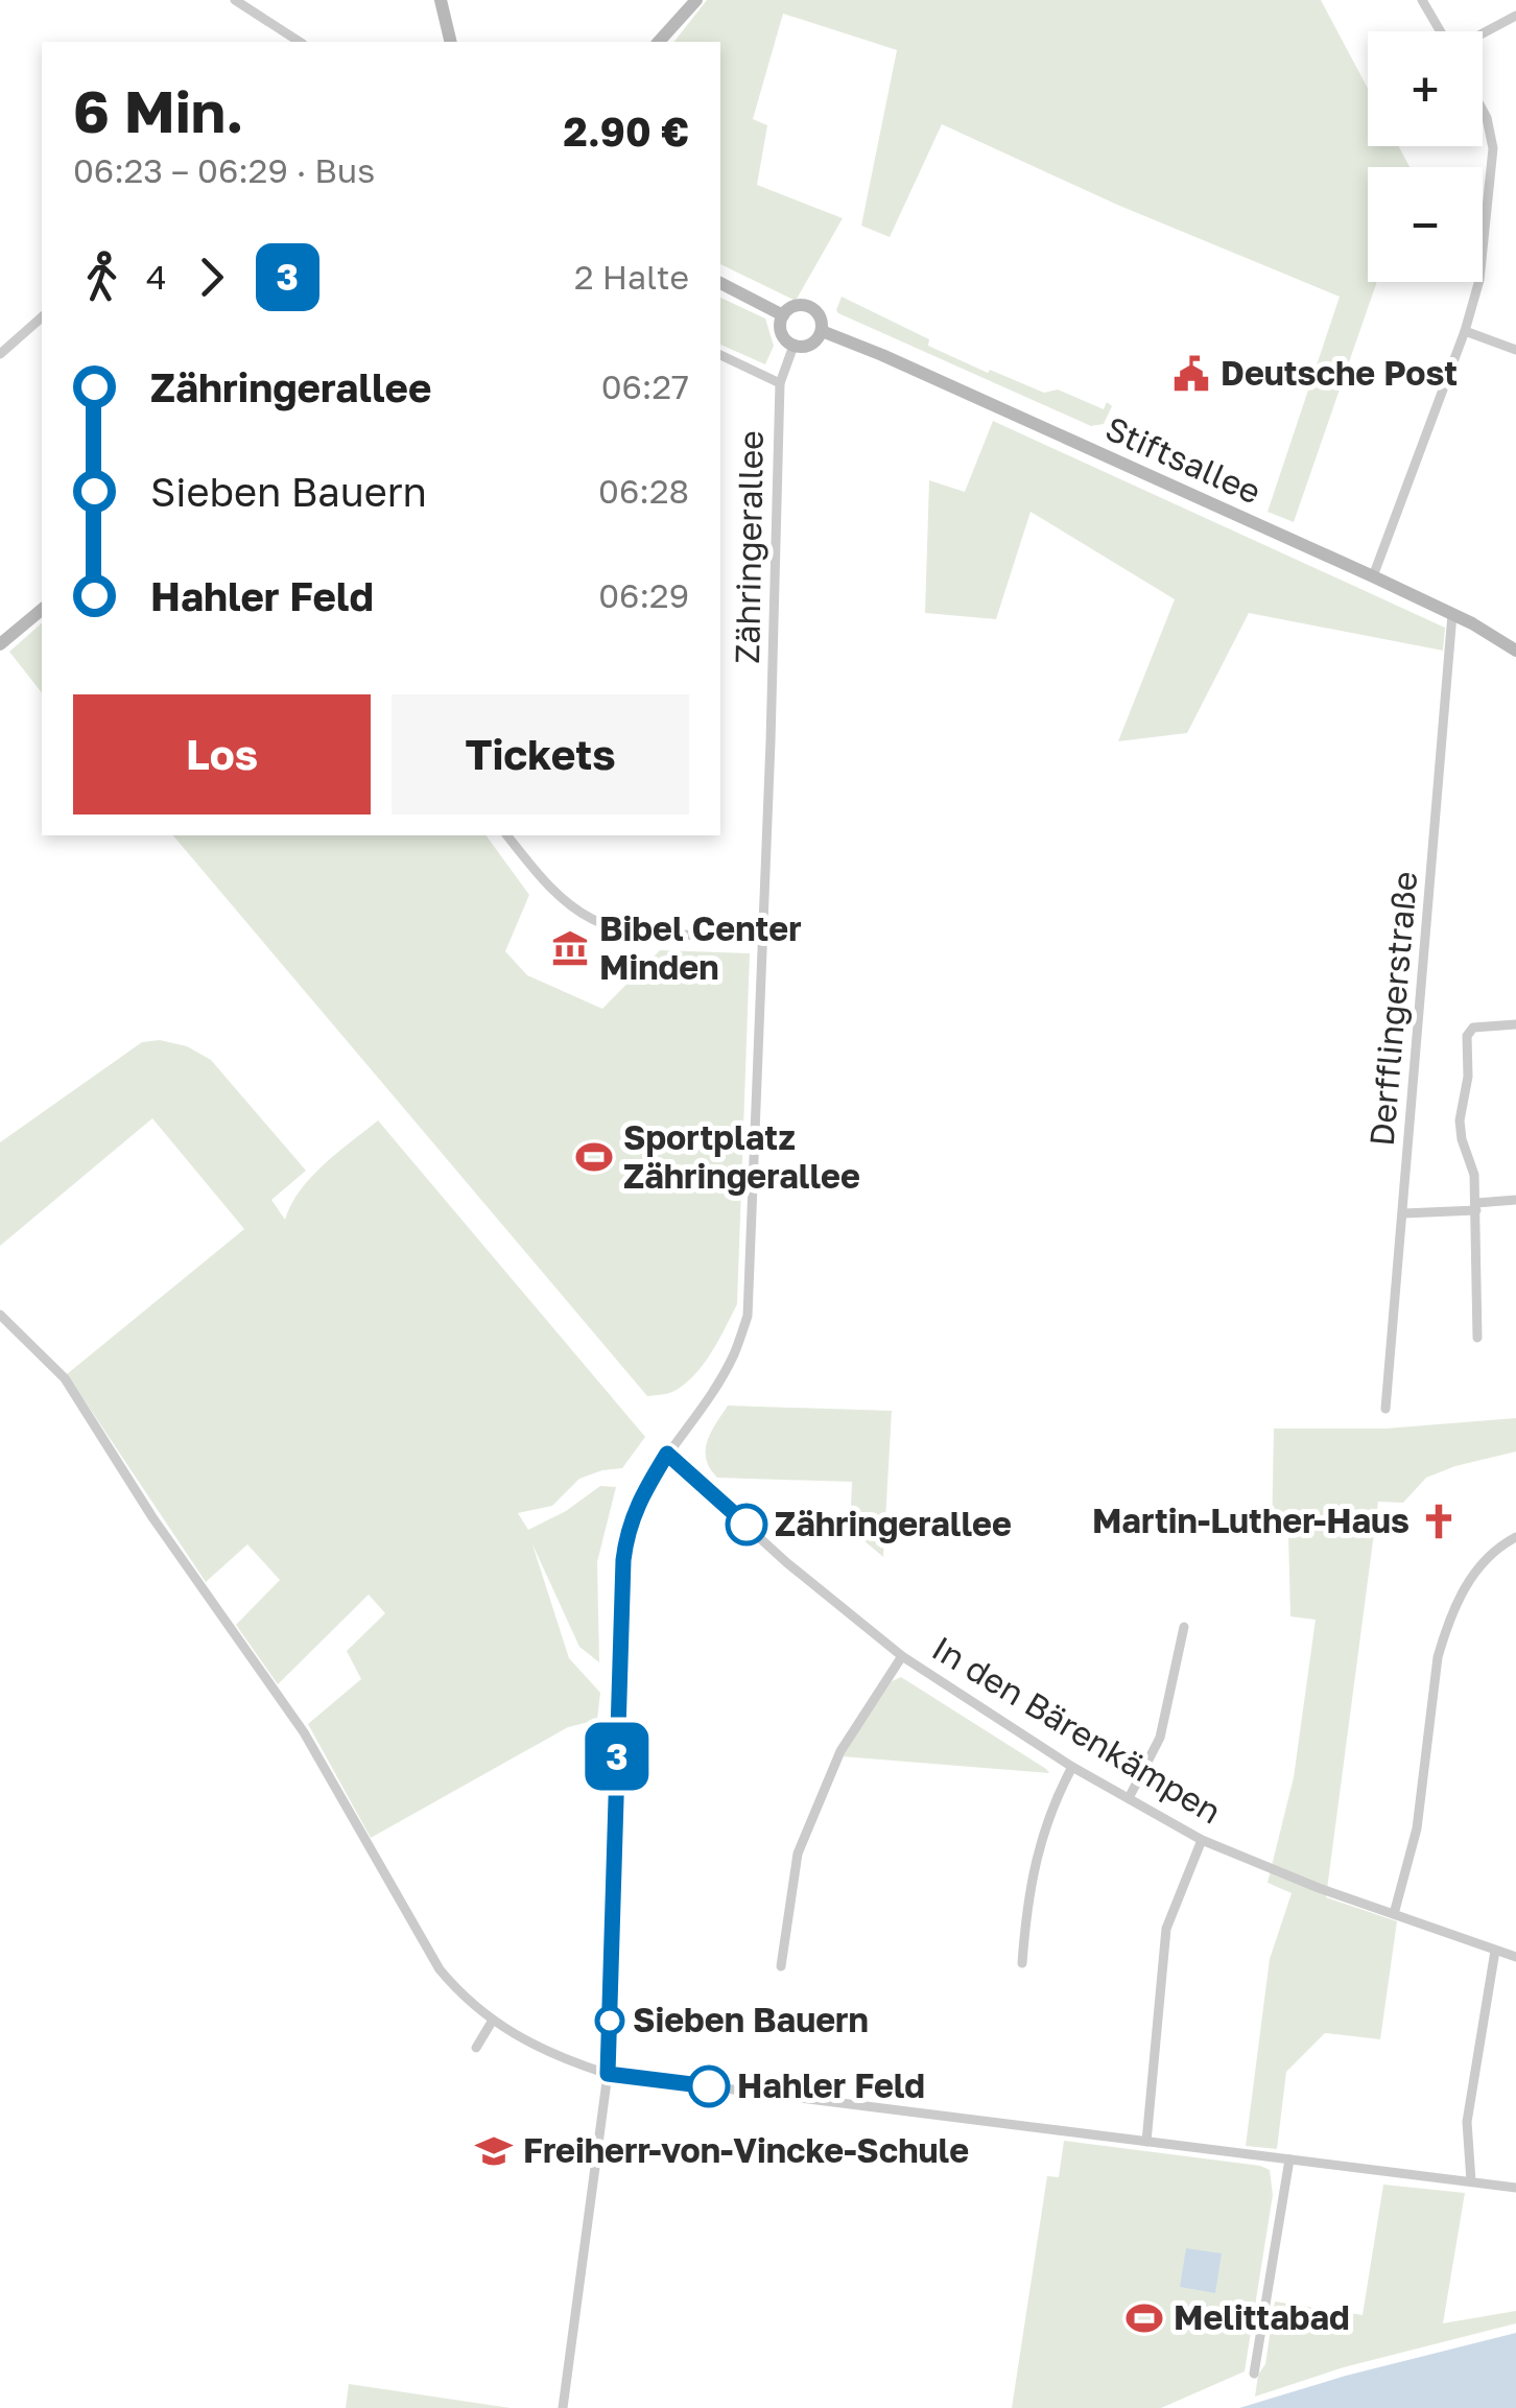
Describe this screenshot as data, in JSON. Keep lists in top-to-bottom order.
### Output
{
  "streets": {
    "main road": ["Stiftsallee"],
    "street": ["Zähringerallee", "Derfflingerstraße", "In den Bärenkämpen"]
  },
  "crossings": [
    ["Stiftsallee", "Zähringerallee"],
    ["Stiftsallee", "Derfflingerstraße"],
    ["Zähringerallee", "In den Bärenkämpen"]
  ],
  "places": {
    "public building": ["Deutsche Post"],
    "museum": ["Bibel Center Minden"],
    "sports": ["Sportplatz Zähringerallee", "Melittabad"],
    "church": ["Martin-Luther-Haus"],
    "other": ["Zähringerallee", "Sieben Bauern", "Hahler Feld"],
    "school or university": ["Freiherr-von-Vincke-Schule"]
  },
  "lines": ["bus line 3"],
  "page": {
    "on_map": "3",
    "map_buttons": ["+", "−"],
    "heading": ["6 Min.", "06:23 – 06:29 · Bus", "2.90 €"],
    "legs": ["4", "3", "2 Halte"],
    "list": [
      {
        "name": "Zähringerallee",
        "value": "06:27"
      },
      {
        "name": "Sieben Bauern",
        "value": "06:28"
      },
      {
        "name": "Hahler Feld",
        "value": "06:29"
      }
    ],
    "buttons": ["Los", "Tickets"]
  }
}
